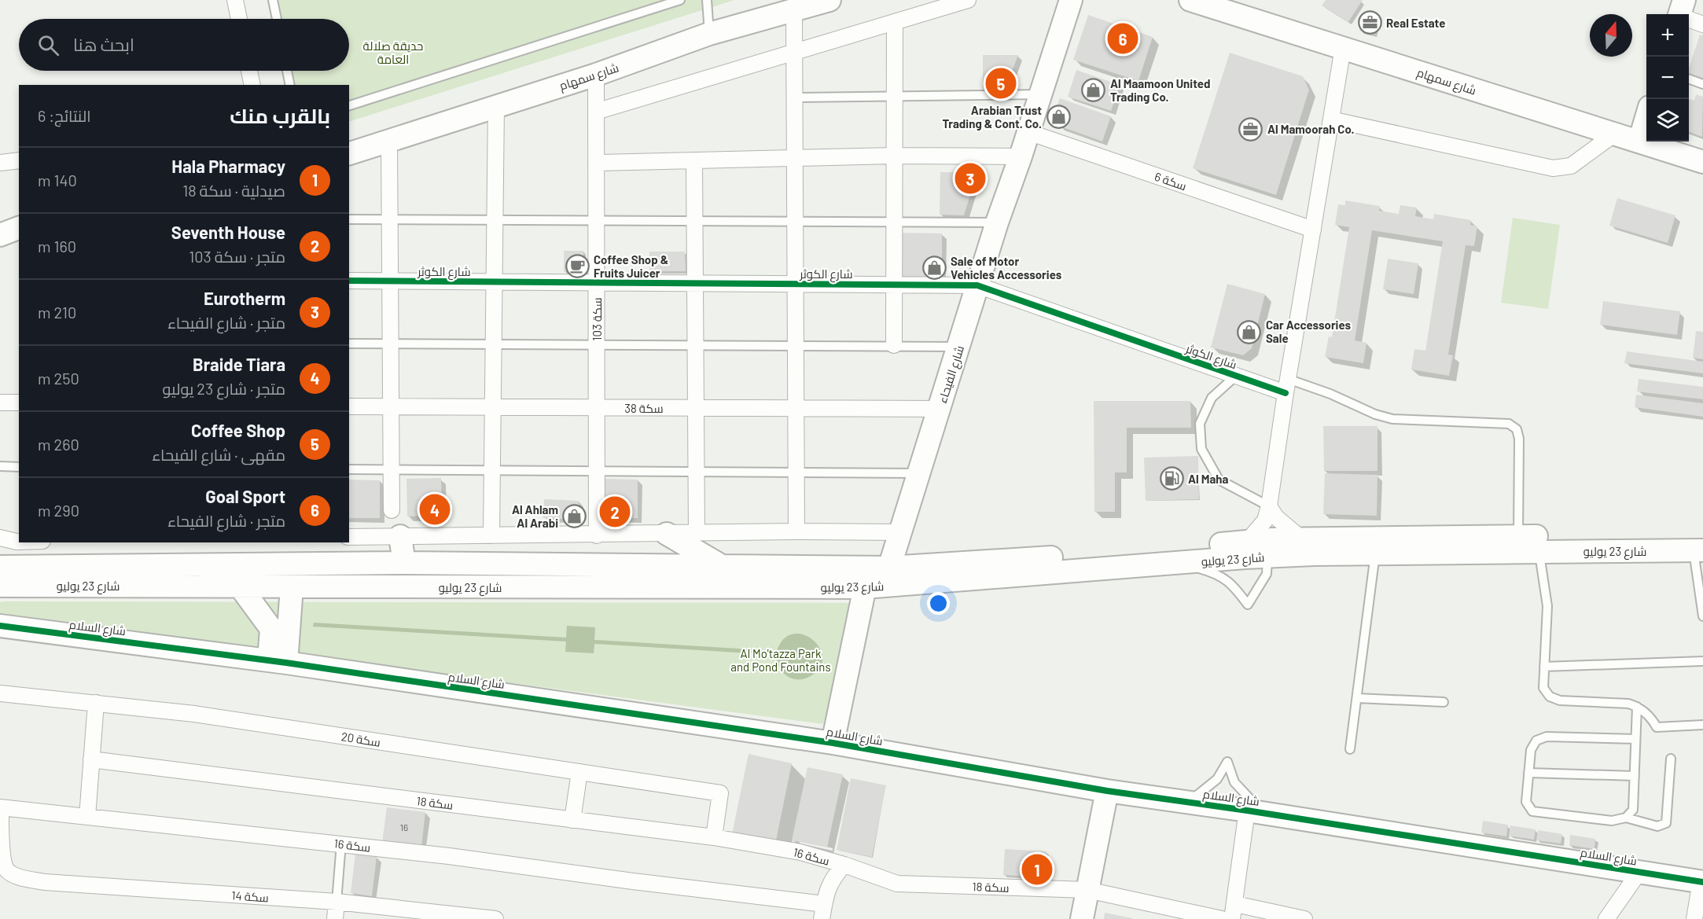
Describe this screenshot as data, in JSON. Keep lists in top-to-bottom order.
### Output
{
  "streets": {
    "street": [
      "شارع سمهام",
      "سكة 6",
      "شارع الكوثر",
      "سكة 103",
      "شارع الفيحاء",
      "سكة 38",
      "شارع 23 يوليو",
      "شارع السلام",
      "سكة 20",
      "سكة 18",
      "سكة 16",
      "سكة 14"
    ]
  },
  "crossings": [
    ["شارع سمهام", "سكة 103"],
    ["سكة 6", "شارع الفيحاء"],
    ["شارع الكوثر", "سكة 103"],
    ["شارع الكوثر", "شارع الفيحاء"],
    ["سكة 103", "سكة 38"],
    ["شارع الفيحاء", "سكة 38"],
    ["شارع الفيحاء", "شارع 23 يوليو"],
    ["سكة 20", "سكة 18"],
    ["سكة 18", "سكة 16"],
    ["سكة 16", "سكة 14"]
  ],
  "parks": ["حديقة صلالة العامة", "Al Mo'tazza Park and Pond Fountains"],
  "places": {
    "office": ["Real Estate", "Al Mamoorah Co."],
    "shop": [
      "Al Maamoon United Trading Co.",
      "Arabian Trust Trading & Cont. Co.",
      "Sale of Motor Vehicles Accessories",
      "Car Accessories Sale",
      "Al Ahlam Al Arabi"
    ],
    "cafe": ["Coffee Shop & Fruits Juicer"],
    "fuel station": ["Al Maha"]
  },
  "house_numbers": ["16"],
  "north": "top",
  "page": {
    "map_buttons": ["+", "−"],
    "search": "ابحث هنا",
    "pins": [
      "6",
      "5",
      "3",
      "4",
      "2",
      "1"
    ],
    "heading": ["بالقرب منك", "النتائج: 6"],
    "list": [
      {
        "mark": "1",
        "name": "Hala Pharmacy",
        "note": "صيدلية · سكة 18",
        "value": "140 m"
      },
      {
        "mark": "2",
        "name": "Seventh House",
        "note": "متجر · سكة 103",
        "value": "160 m"
      },
      {
        "mark": "3",
        "name": "Eurotherm",
        "note": "متجر · شارع الفيحاء",
        "value": "210 m"
      },
      {
        "mark": "4",
        "name": "Braide Tiara",
        "note": "متجر · شارع 23 يوليو",
        "value": "250 m"
      },
      {
        "mark": "5",
        "name": "Coffee Shop",
        "note": "مقهى · شارع الفيحاء",
        "value": "260 m"
      },
      {
        "mark": "6",
        "name": "Goal Sport",
        "note": "متجر · شارع الفيحاء",
        "value": "290 m"
      }
    ]
  }
}
